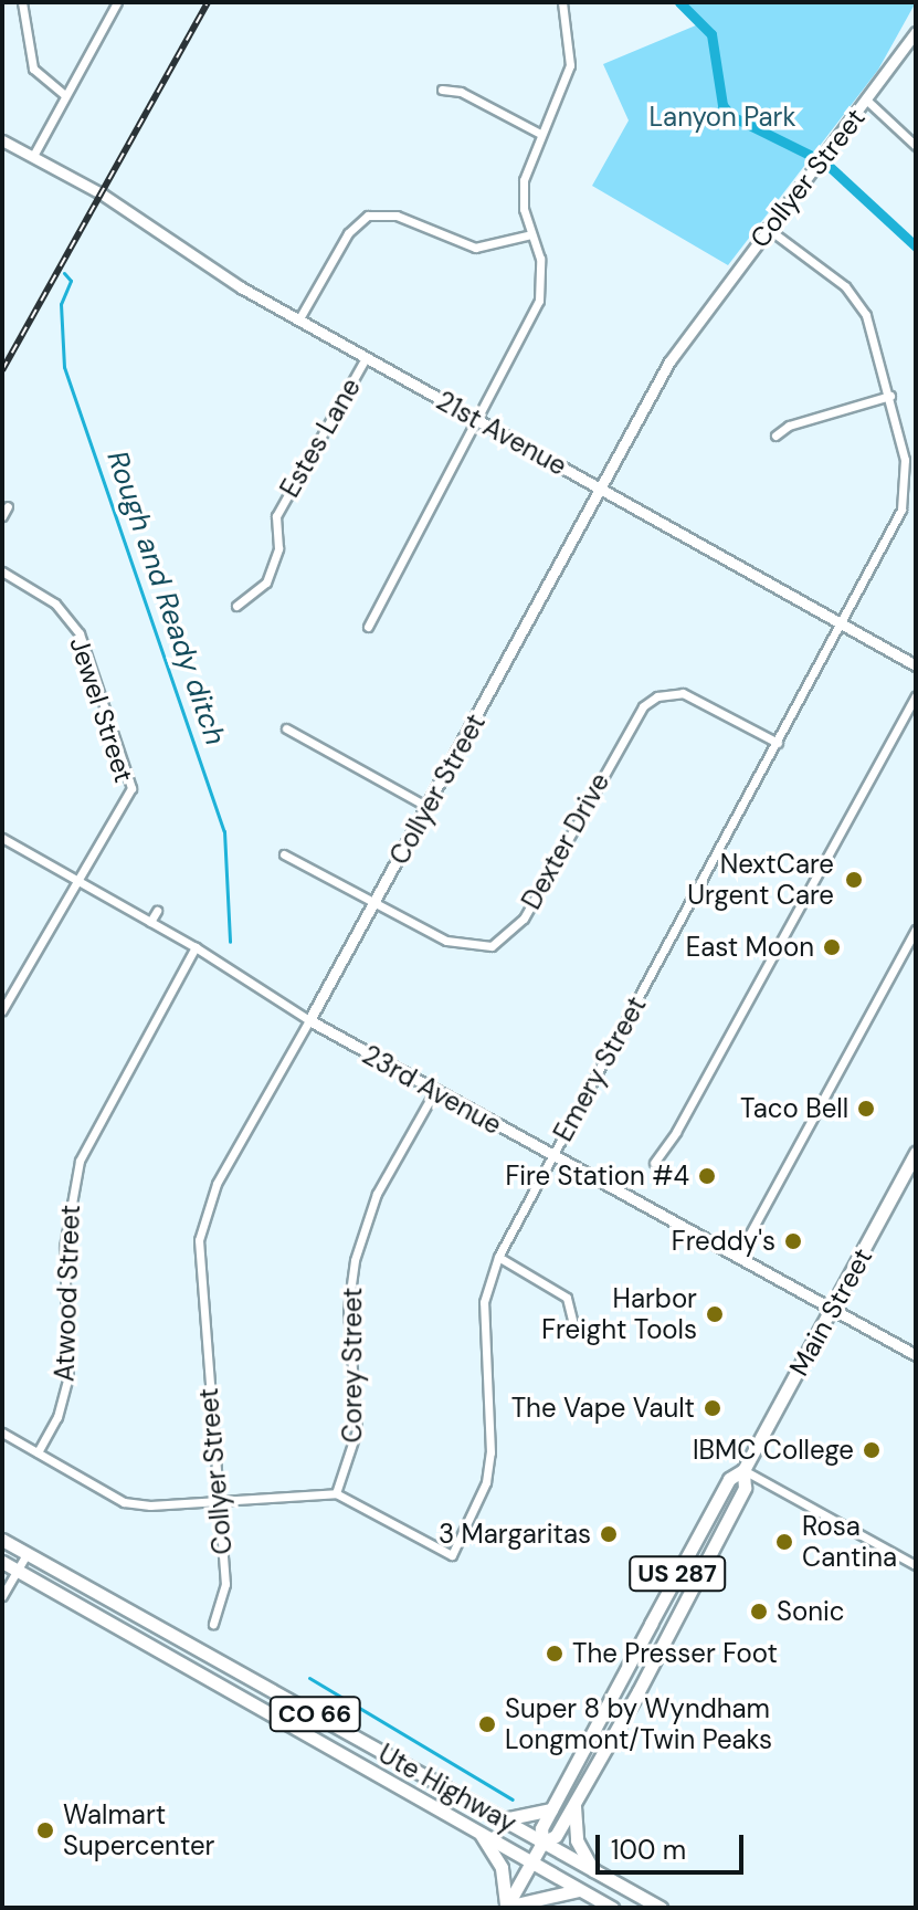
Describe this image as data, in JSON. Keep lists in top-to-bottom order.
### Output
{
  "streets": {
    "main road": [
      "Main Street",
      "US 287",
      "CO 66",
      "Ute Highway"
    ],
    "street": [
      "Collyer Street",
      "21st Avenue",
      "Estes Lane",
      "Jewel Street",
      "Dexter Drive",
      "Emery Street",
      "23rd Avenue",
      "Atwood Street",
      "Corey Street"
    ]
  },
  "crossings": [
    ["Collyer Street", "21st Avenue"],
    ["Collyer Street", "Dexter Drive"],
    ["Collyer Street", "Emery Street"],
    ["Collyer Street", "23rd Avenue"],
    ["21st Avenue", "Estes Lane"],
    ["21st Avenue", "Emery Street"],
    ["Jewel Street", "23rd Avenue"],
    ["Dexter Drive", "Emery Street"],
    ["Emery Street", "23rd Avenue"],
    ["Emery Street", "Corey Street"],
    ["23rd Avenue", "Atwood Street"],
    ["23rd Avenue", "Main Street"],
    ["23rd Avenue", "Corey Street"],
    ["Main Street", "Ute Highway"]
  ],
  "water": ["Rough and Ready ditch"],
  "parks": ["Lanyon Park"],
  "places": [
    "NextCare Urgent Care",
    "East Moon",
    "Taco Bell",
    "Fire Station #4",
    "Freddy's",
    "Harbor Freight Tools",
    "The Vape Vault",
    "IBMC College",
    "3 Margaritas",
    "Rosa Cantina",
    "Sonic",
    "The Presser Foot",
    "Super 8 by Wyndham Longmont/Twin Peaks",
    "Walmart Supercenter"
  ],
  "scale_bar": "100 m"
}
